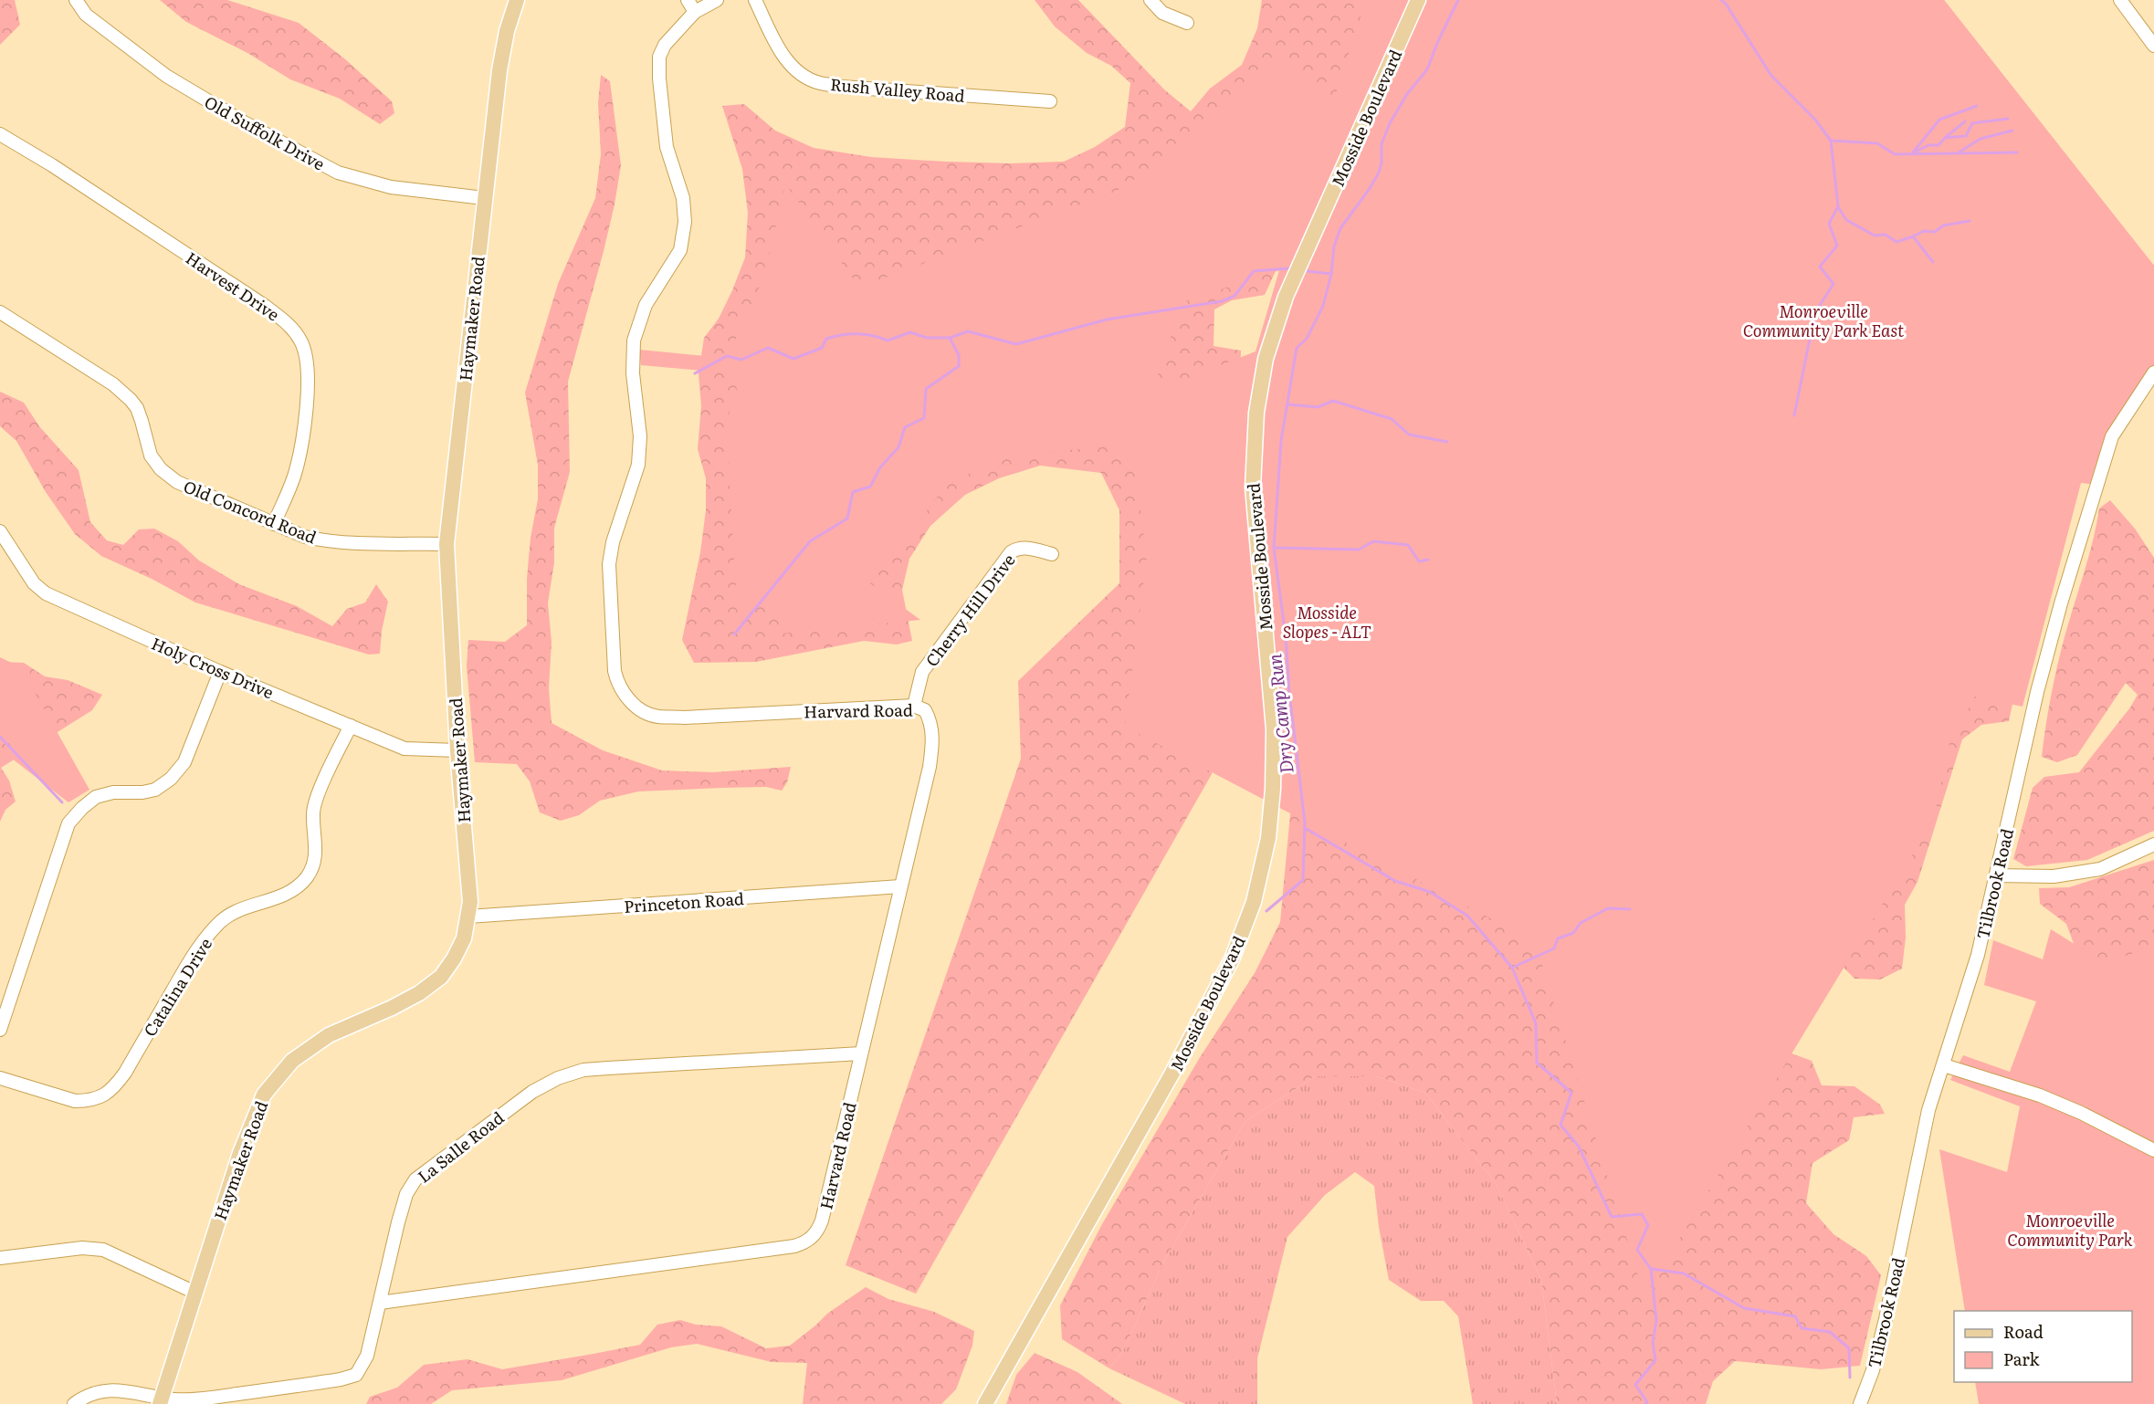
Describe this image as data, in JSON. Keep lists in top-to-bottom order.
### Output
{
  "streets": {
    "main road": ["Mosside Boulevard", "Haymaker Road"],
    "street": [
      "Rush Valley Road",
      "Old Suffolk Drive",
      "Harvest Drive",
      "Old Concord Road",
      "Cherry Hill Drive",
      "Holy Cross Drive",
      "Harvard Road",
      "Tilbrook Road",
      "Princeton Road",
      "Catalina Drive",
      "La Salle Road"
    ]
  },
  "crossings": [
    ["Old Suffolk Drive", "Haymaker Road"],
    ["Harvest Drive", "Old Concord Road"],
    ["Haymaker Road", "Old Concord Road"],
    ["Haymaker Road", "Holy Cross Drive"],
    ["Haymaker Road", "Princeton Road"],
    ["Haymaker Road", "La Salle Road"],
    ["Cherry Hill Drive", "Harvard Road"],
    ["Holy Cross Drive", "Catalina Drive"],
    ["Harvard Road", "Princeton Road"],
    ["Harvard Road", "La Salle Road"]
  ],
  "water": ["Dry Camp Run"],
  "parks": ["Monroeville Community Park East", "Mosside Slopes - ALT", "Monroeville Community Park"],
  "legend": ["Road", "Park"]
}
